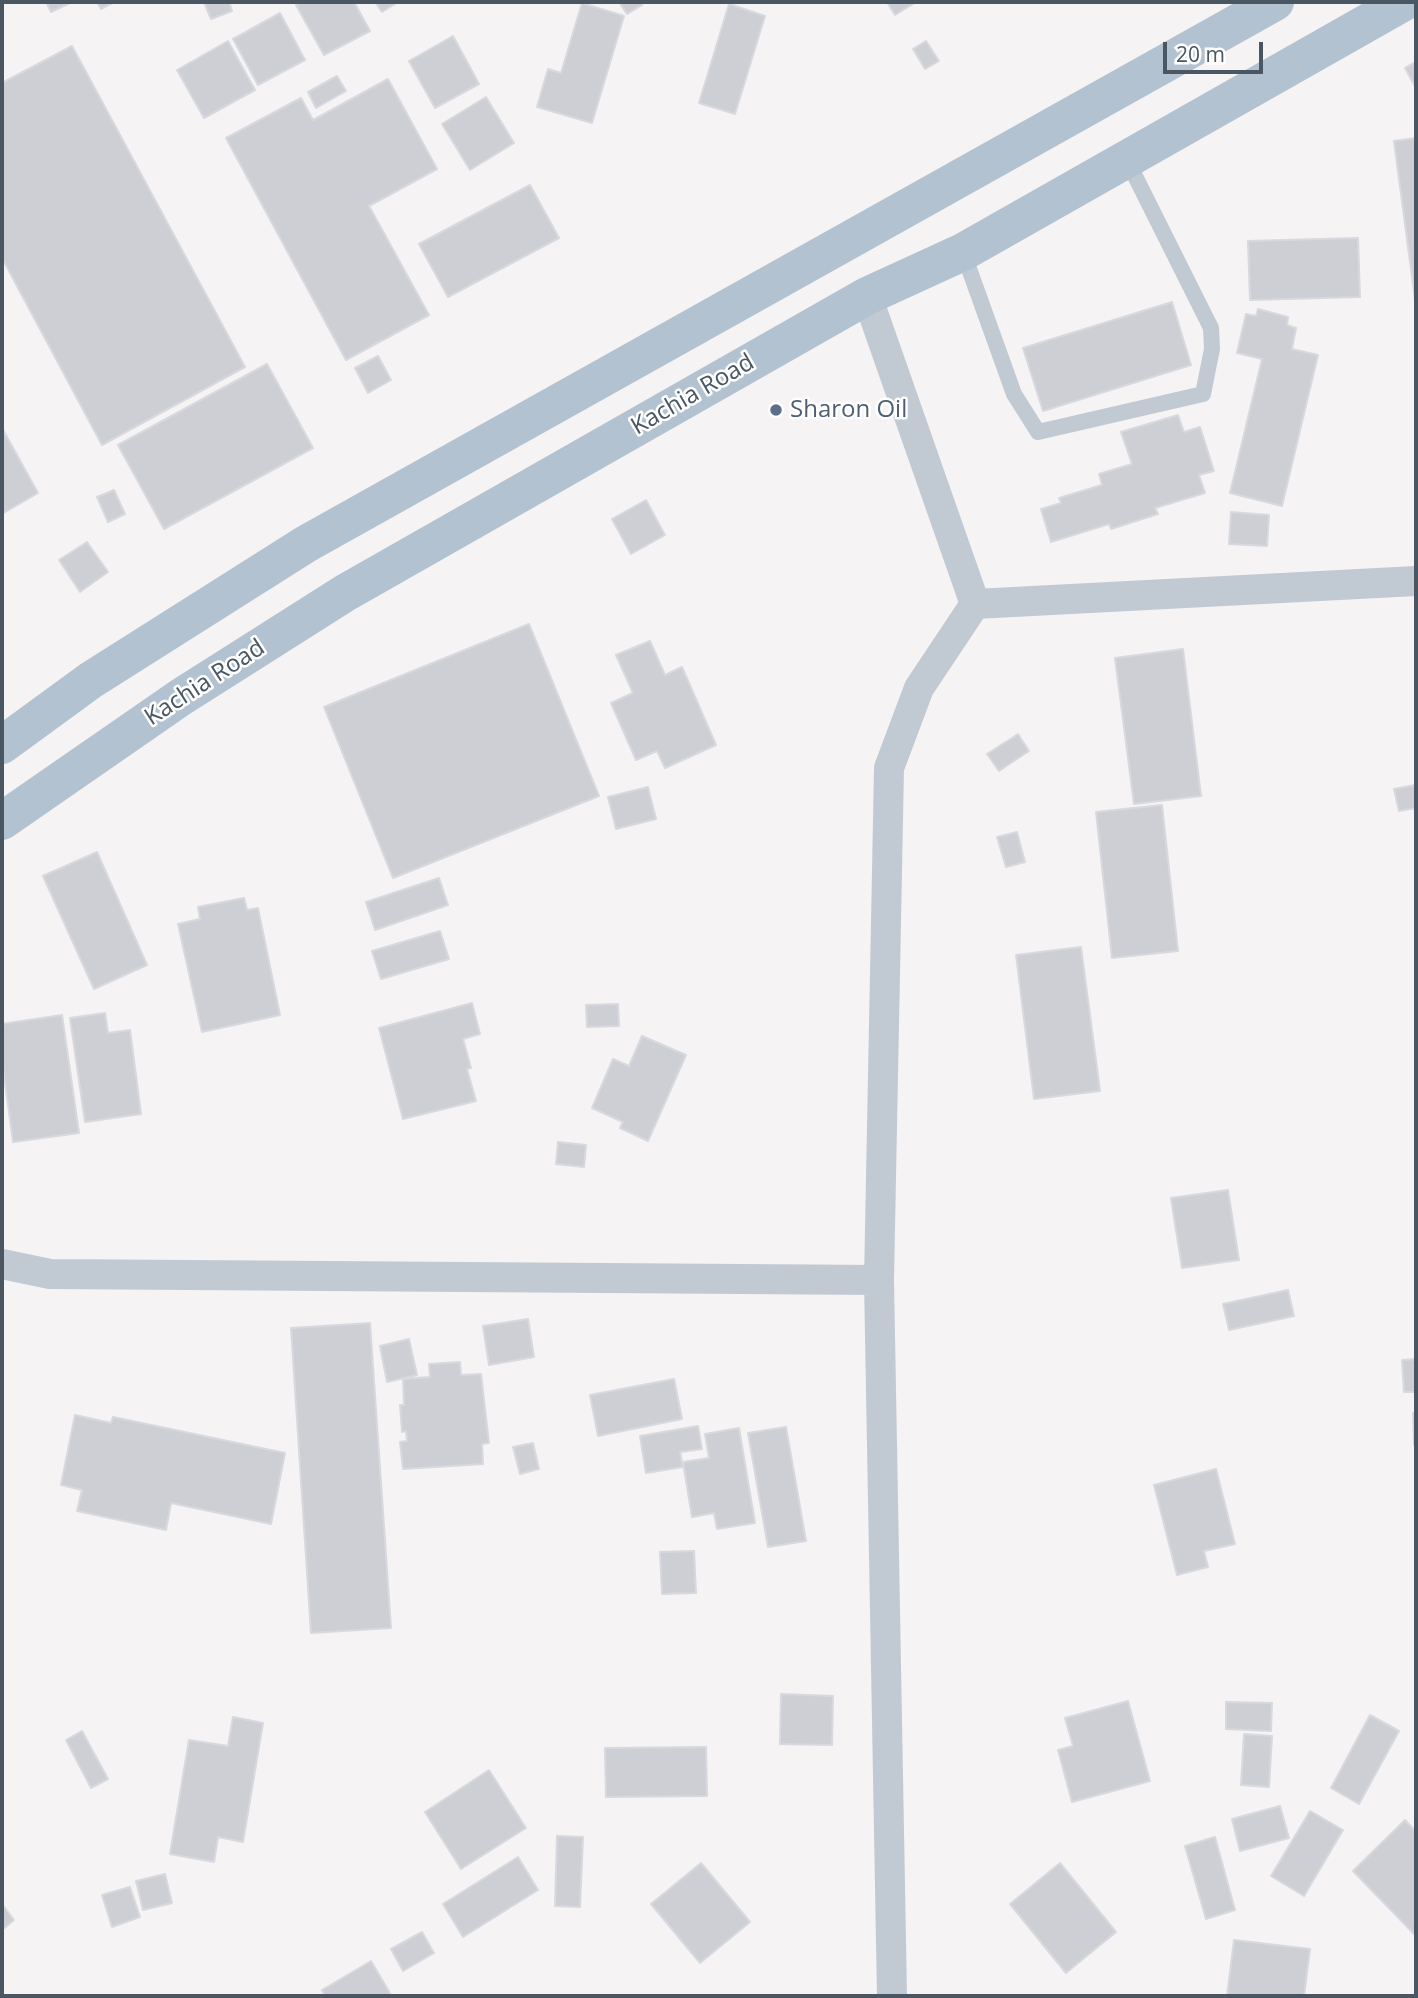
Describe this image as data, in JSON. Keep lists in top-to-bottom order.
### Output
{
  "streets": {
    "main road": ["Kachia Road"]
  },
  "places": ["Sharon Oil"],
  "scale_bar": "20 m"
}
